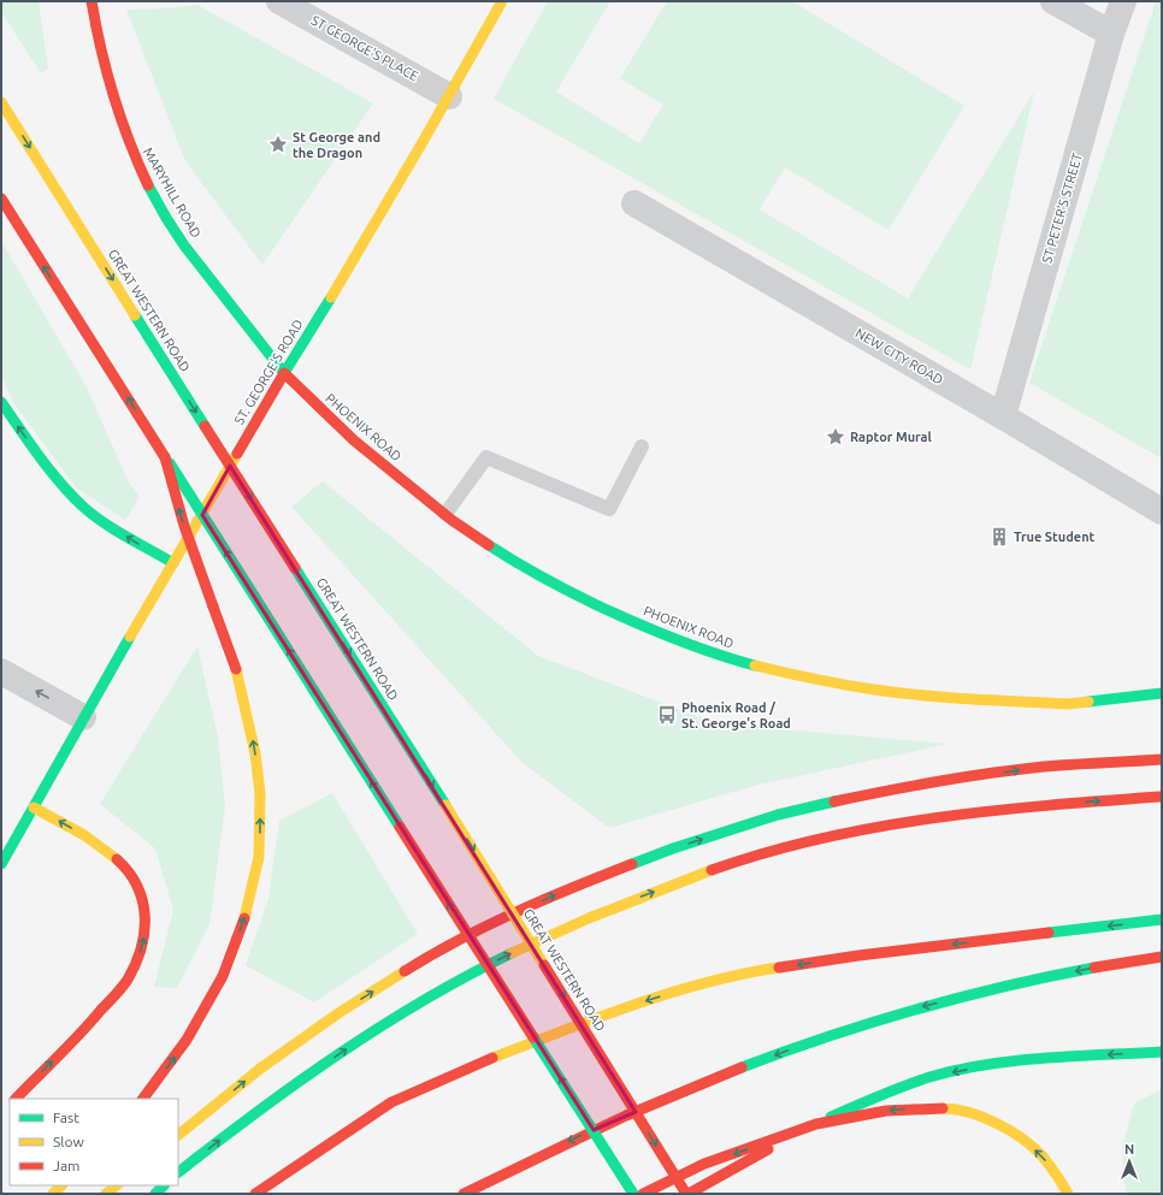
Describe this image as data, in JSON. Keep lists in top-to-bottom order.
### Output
{
  "streets": {
    "main road": [
      "MARYHILL ROAD",
      "GREAT WESTERN ROAD",
      "ST. GEORGE'S ROAD",
      "PHOENIX ROAD"
    ],
    "street": ["ST GEORGE'S PLACE", "ST PETER'S STREET", "NEW CITY ROAD"]
  },
  "crossings": [
    ["ST GEORGE'S PLACE", "ST. GEORGE'S ROAD"],
    ["MARYHILL ROAD", "ST. GEORGE'S ROAD"],
    ["MARYHILL ROAD", "PHOENIX ROAD"],
    ["ST PETER'S STREET", "NEW CITY ROAD"],
    ["ST. GEORGE'S ROAD", "PHOENIX ROAD"]
  ],
  "places": {
    "place": ["St George and the Dragon", "Raptor Mural"],
    "building": ["True Student"],
    "bus stop": ["Phoenix Road / St. George's Road"]
  },
  "legend": ["Fast", "Slow", "Jam"],
  "north": "top"
}
